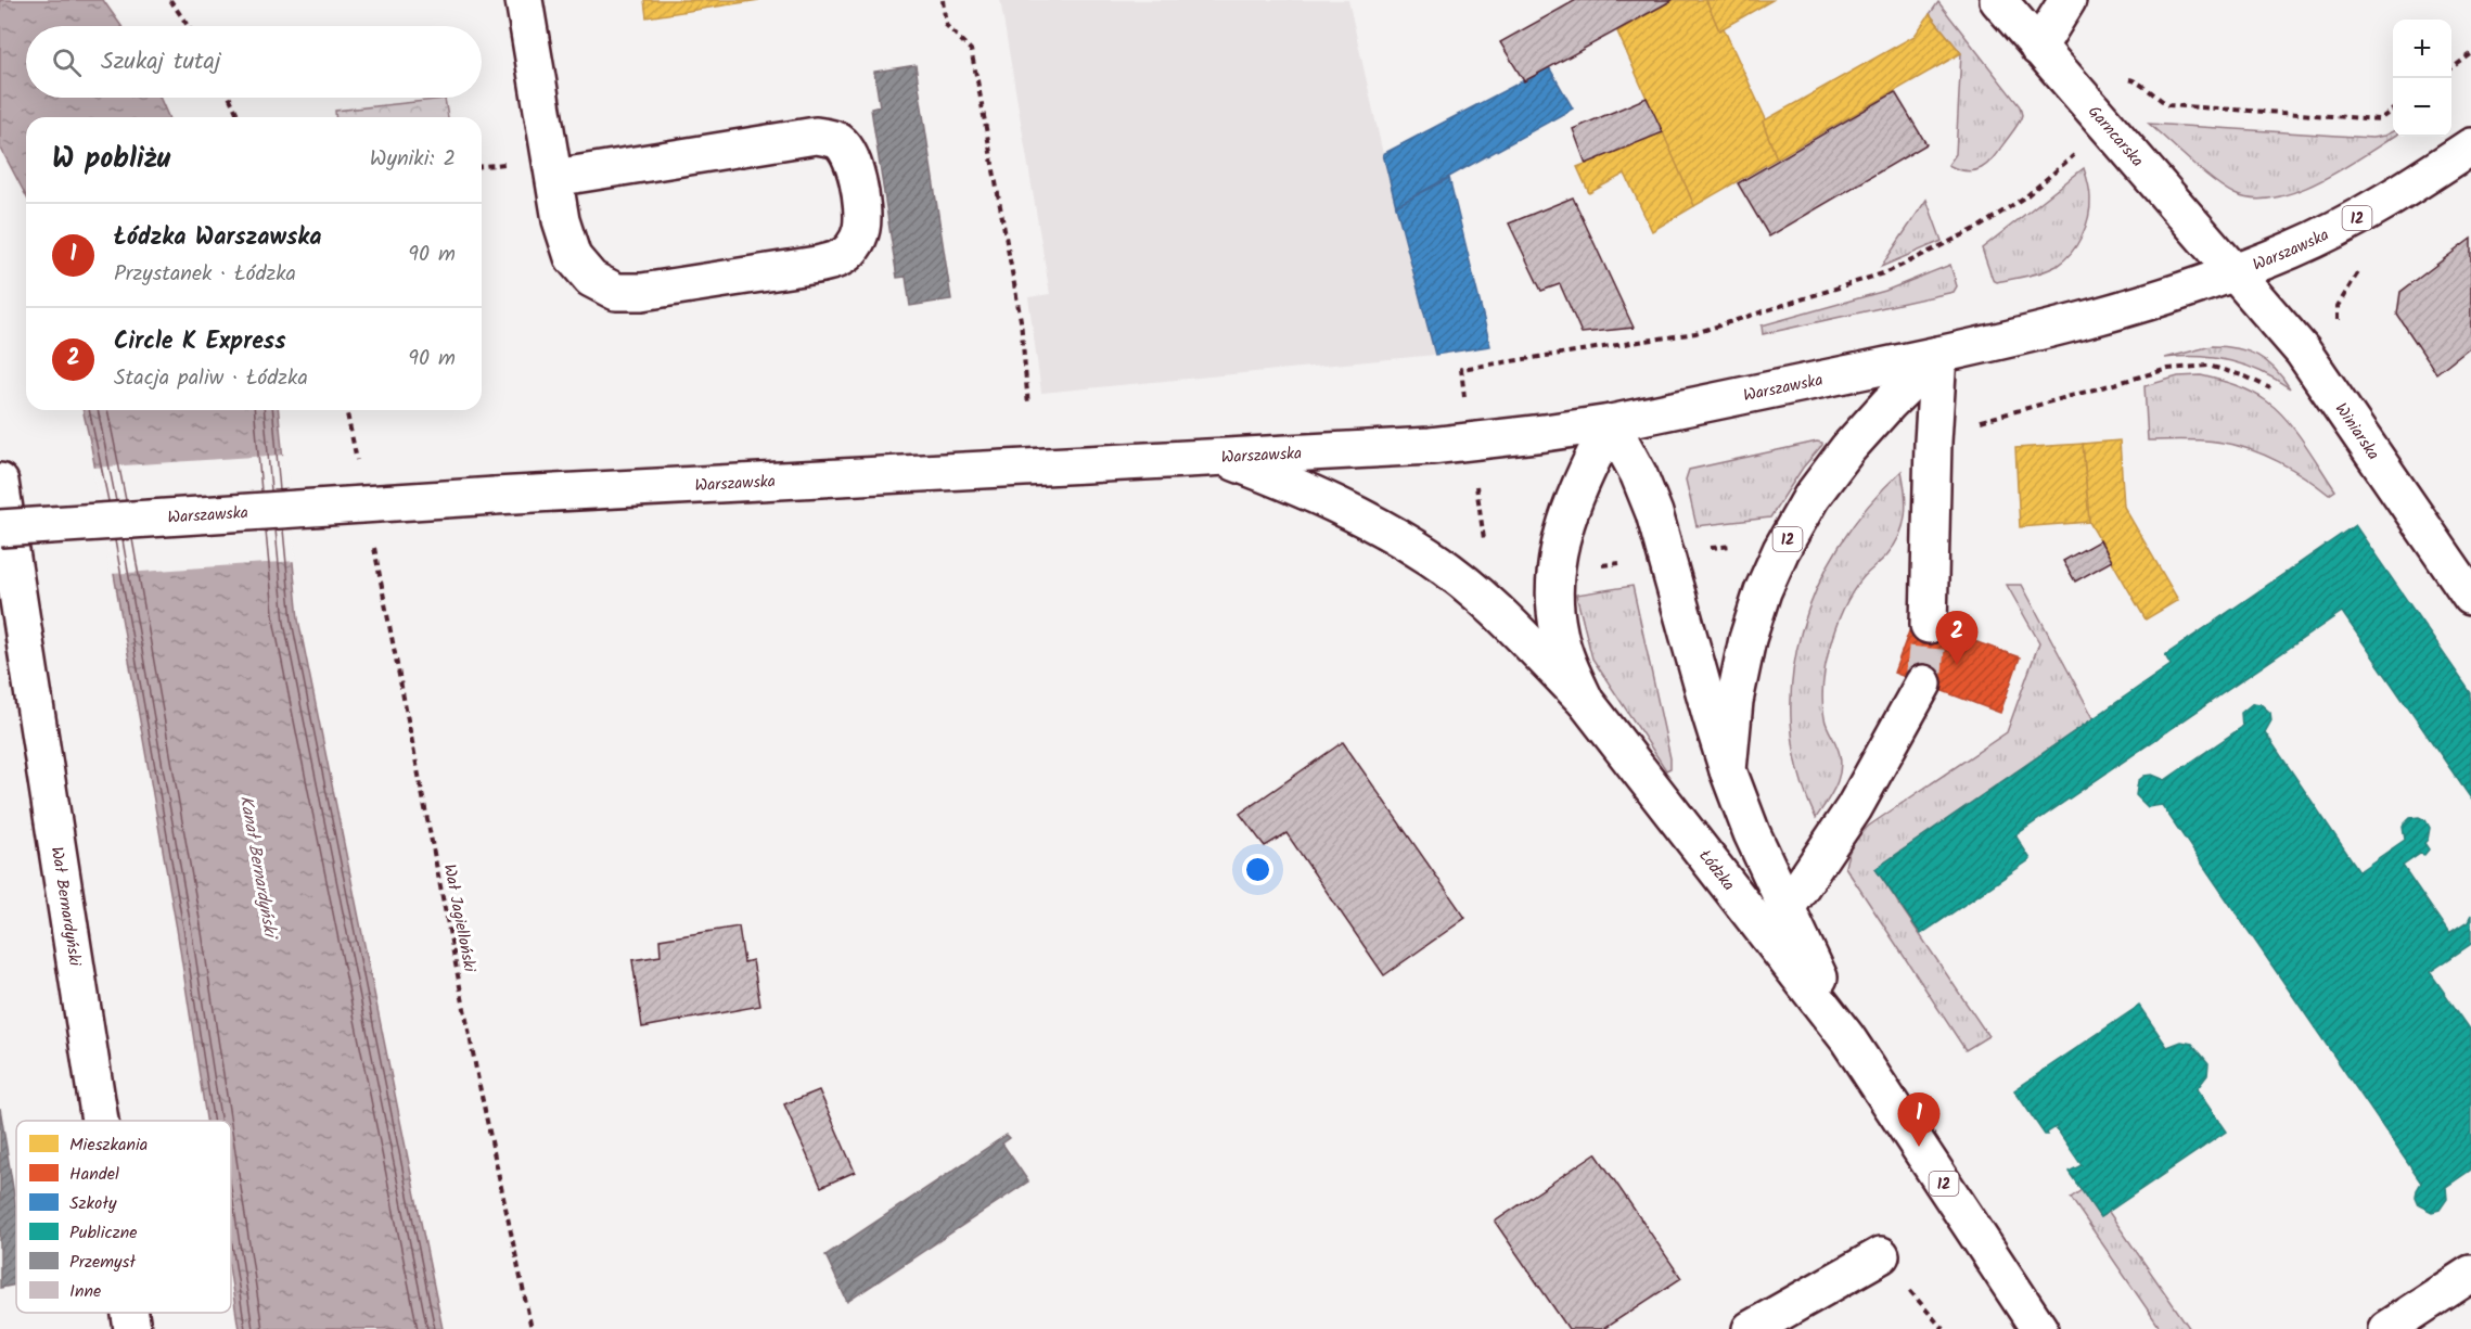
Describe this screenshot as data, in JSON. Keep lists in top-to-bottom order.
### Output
{
  "streets": {
    "street": [
      "Garncarska",
      "12",
      "Warszawska",
      "Winiarska",
      "Łódzka",
      "Wał Bernardyński"
    ],
    "path": ["Wał Jagielloński"]
  },
  "crossings": [
    ["Garncarska", "Warszawska"],
    ["Garncarska", "Winiarska"],
    ["12", "Warszawska"],
    ["12", "Łódzka"],
    ["Warszawska", "Winiarska"],
    ["Warszawska", "Łódzka"]
  ],
  "water": ["Kanał Bernardyński"],
  "legend": [
    "Mieszkania",
    "Handel",
    "Szkoły",
    "Publiczne",
    "Przemysł",
    "Inne"
  ],
  "page": {
    "map_buttons": ["+", "−"],
    "search": "Szukaj tutaj",
    "heading": ["W pobliżu", "Wyniki: 2"],
    "list": [
      {
        "mark": "1",
        "name": "Łódzka Warszawska",
        "note": "Przystanek · Łódzka",
        "value": "90 m"
      },
      {
        "mark": "2",
        "name": "Circle K Express",
        "note": "Stacja paliw · Łódzka",
        "value": "90 m"
      }
    ],
    "pins": ["2", "1"]
  }
}
